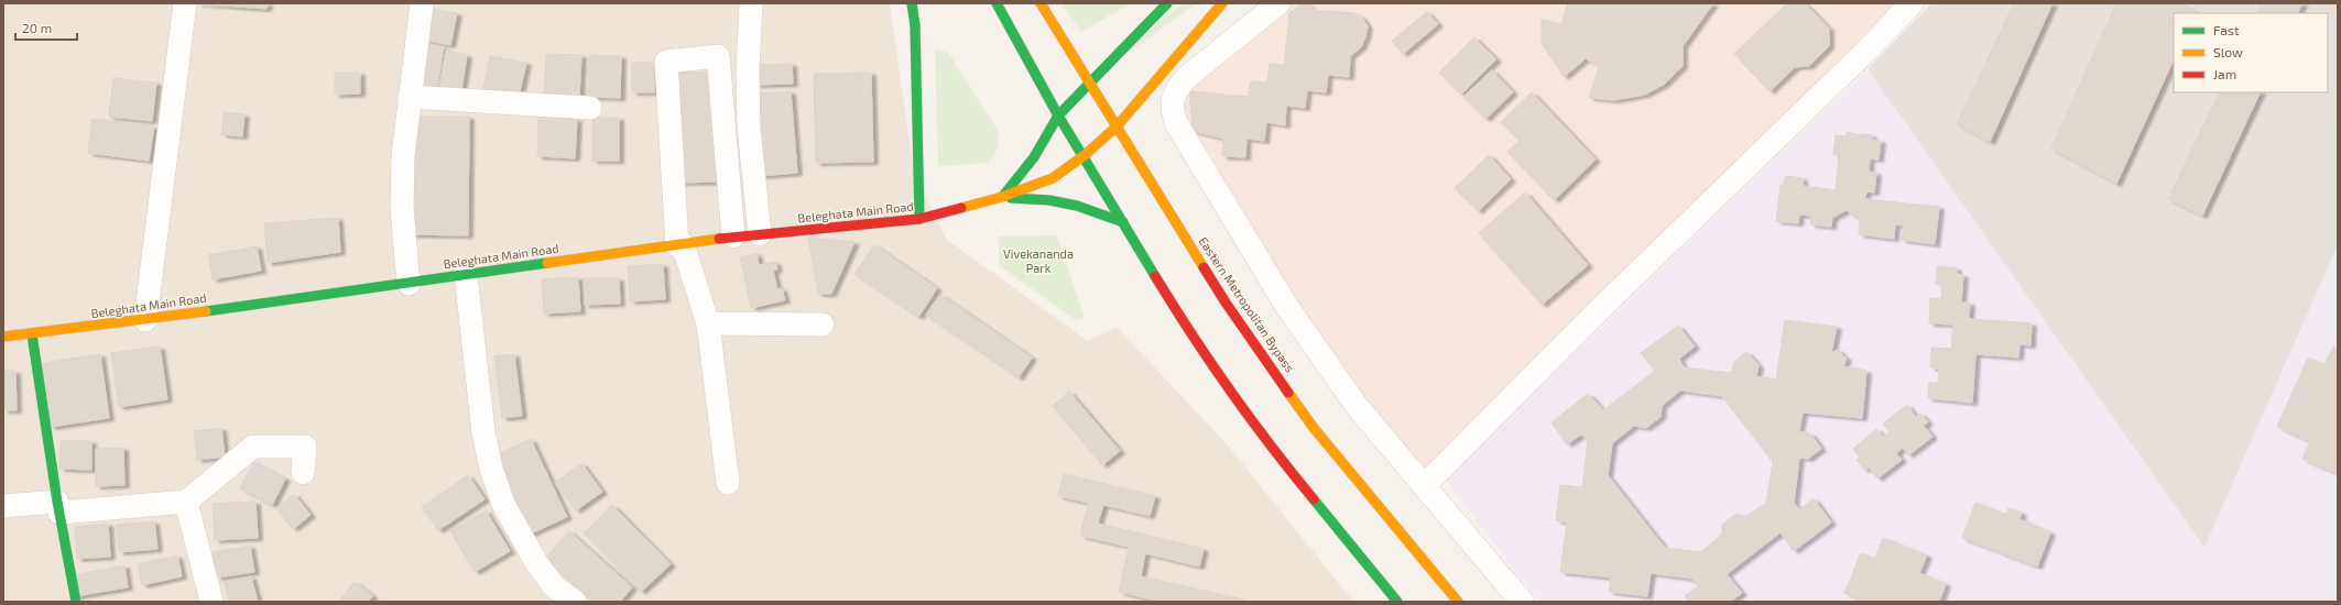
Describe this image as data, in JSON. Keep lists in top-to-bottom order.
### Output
{
  "streets": {
    "main road": ["Beleghata Main Road", "Eastern Metropolitan Bypass"]
  },
  "parks": ["Vivekananda Park"],
  "legend": ["Fast", "Slow", "Jam"],
  "scale_bar": "20 m"
}
